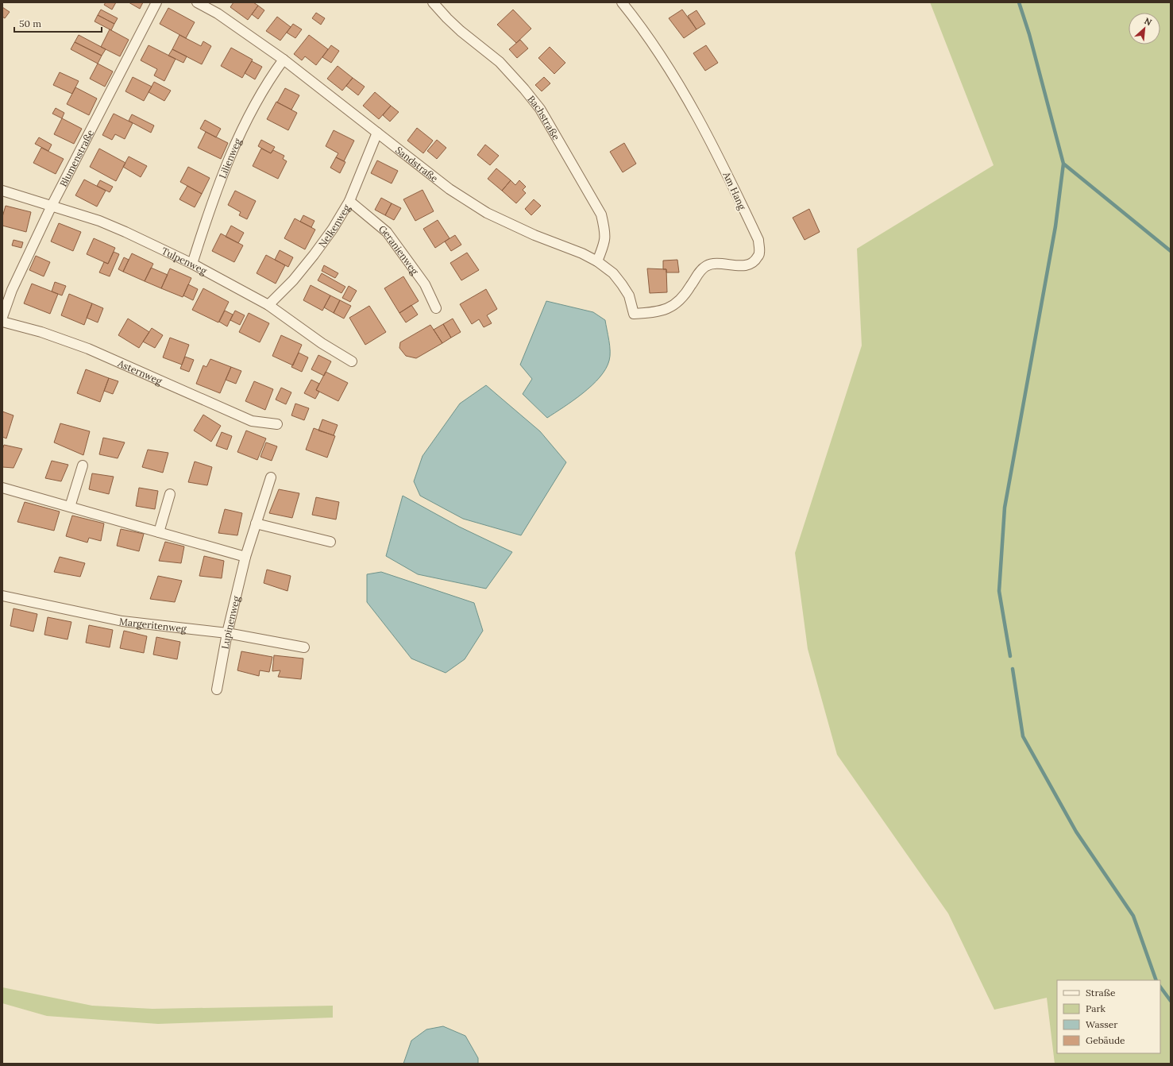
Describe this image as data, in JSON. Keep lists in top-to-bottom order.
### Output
{
  "streets": {
    "street": [
      "Bachstraße",
      "Blumenstraße",
      "Lilienweg",
      "Sandstraße",
      "Am Hang",
      "Nelkenweg",
      "Geranienweg",
      "Tulpenweg",
      "Asternweg",
      "Lupinenweg",
      "Margeritenweg"
    ]
  },
  "crossings": [
    ["Bachstraße", "Sandstraße"],
    ["Blumenstraße", "Tulpenweg"],
    ["Lilienweg", "Sandstraße"],
    ["Lilienweg", "Tulpenweg"],
    ["Sandstraße", "Am Hang"],
    ["Sandstraße", "Nelkenweg"],
    ["Nelkenweg", "Geranienweg"],
    ["Nelkenweg", "Tulpenweg"],
    ["Lupinenweg", "Margeritenweg"]
  ],
  "legend": [
    "Straße",
    "Park",
    "Wasser",
    "Gebäude"
  ],
  "scale_bar": "50 m",
  "north": "top right"
}
